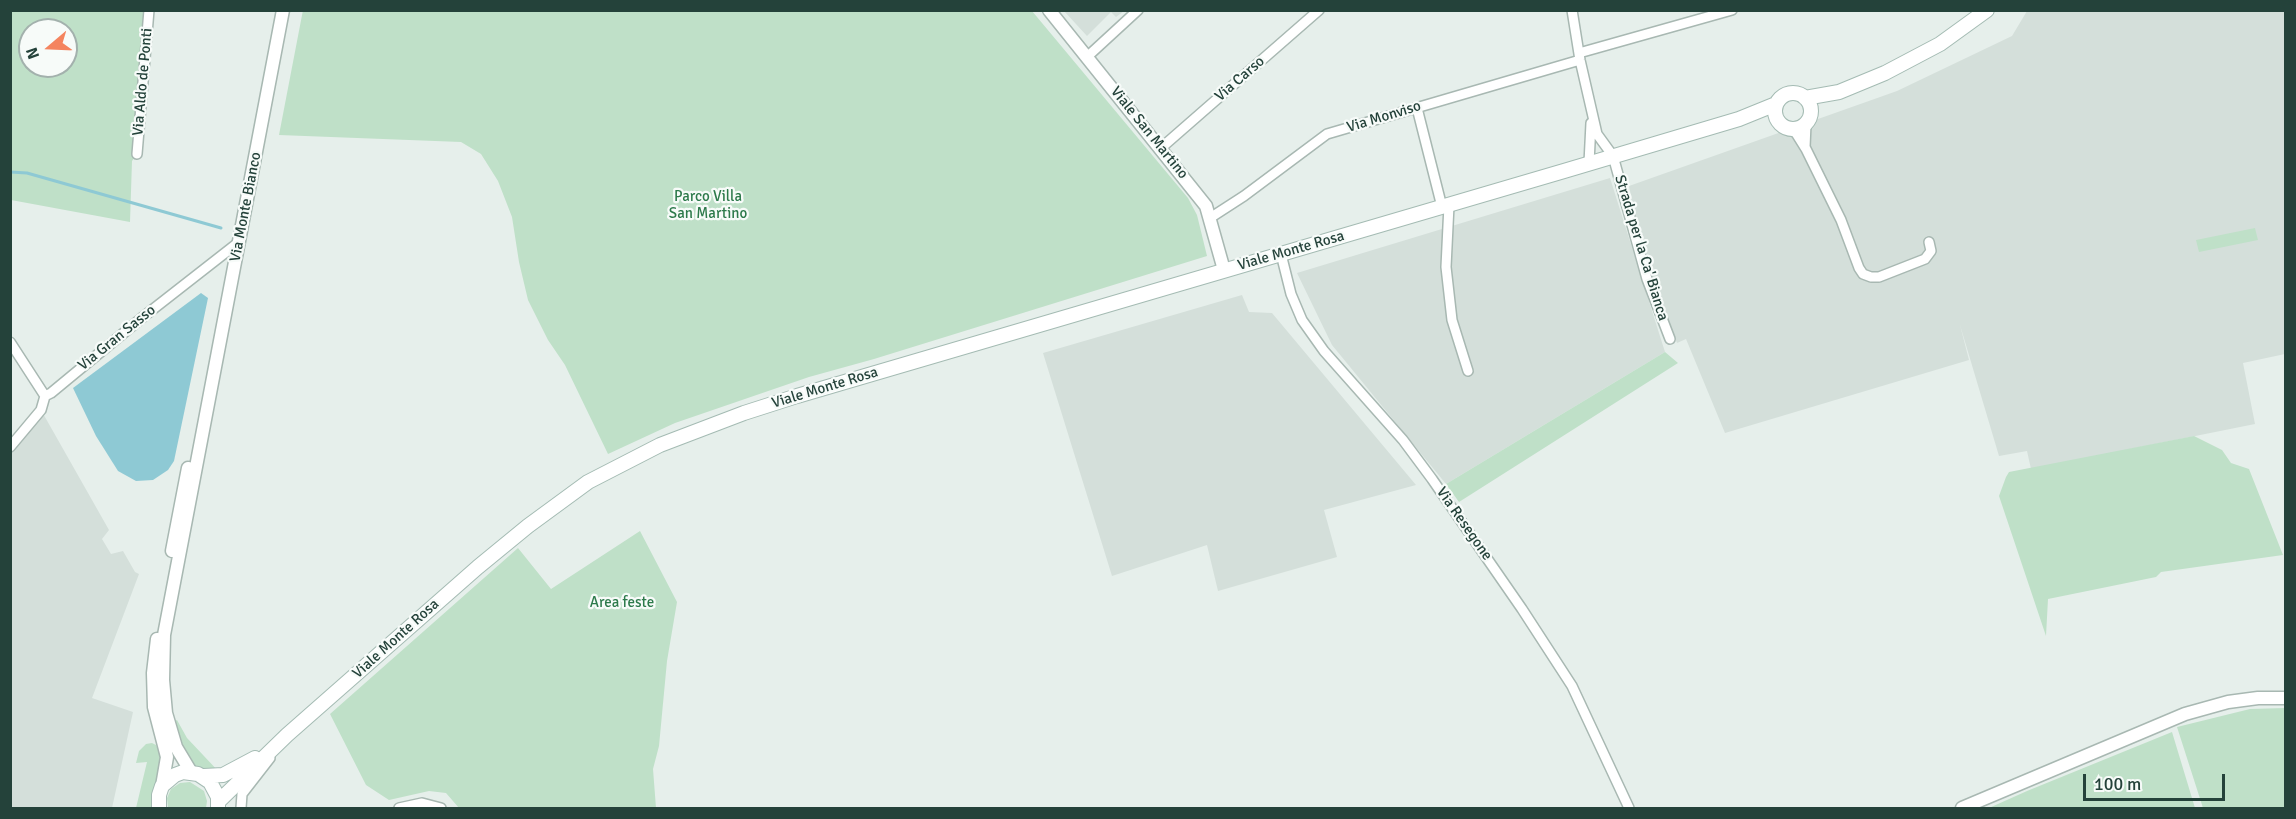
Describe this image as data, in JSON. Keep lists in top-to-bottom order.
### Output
{
  "streets": {
    "main road": ["Viale Monte Rosa"],
    "street": [
      "Via Carso",
      "Via Aldo de Ponti",
      "Via Monviso",
      "Viale San Martino",
      "Via Monte Bianco",
      "Strada per la Ca' Bianca",
      "Via Gran Sasso",
      "Via Resegone"
    ]
  },
  "crossings": [
    ["Via Carso", "Viale San Martino"],
    ["Via Monviso", "Viale San Martino"],
    ["Viale San Martino", "Viale Monte Rosa"],
    ["Via Monte Bianco", "Viale Monte Rosa"],
    ["Via Monte Bianco", "Via Gran Sasso"],
    ["Strada per la Ca' Bianca", "Viale Monte Rosa"],
    ["Viale Monte Rosa", "Via Resegone"]
  ],
  "parks": ["Parco Villa San Martino", "Area feste"],
  "scale_bar": "100 m",
  "north": "left"
}
